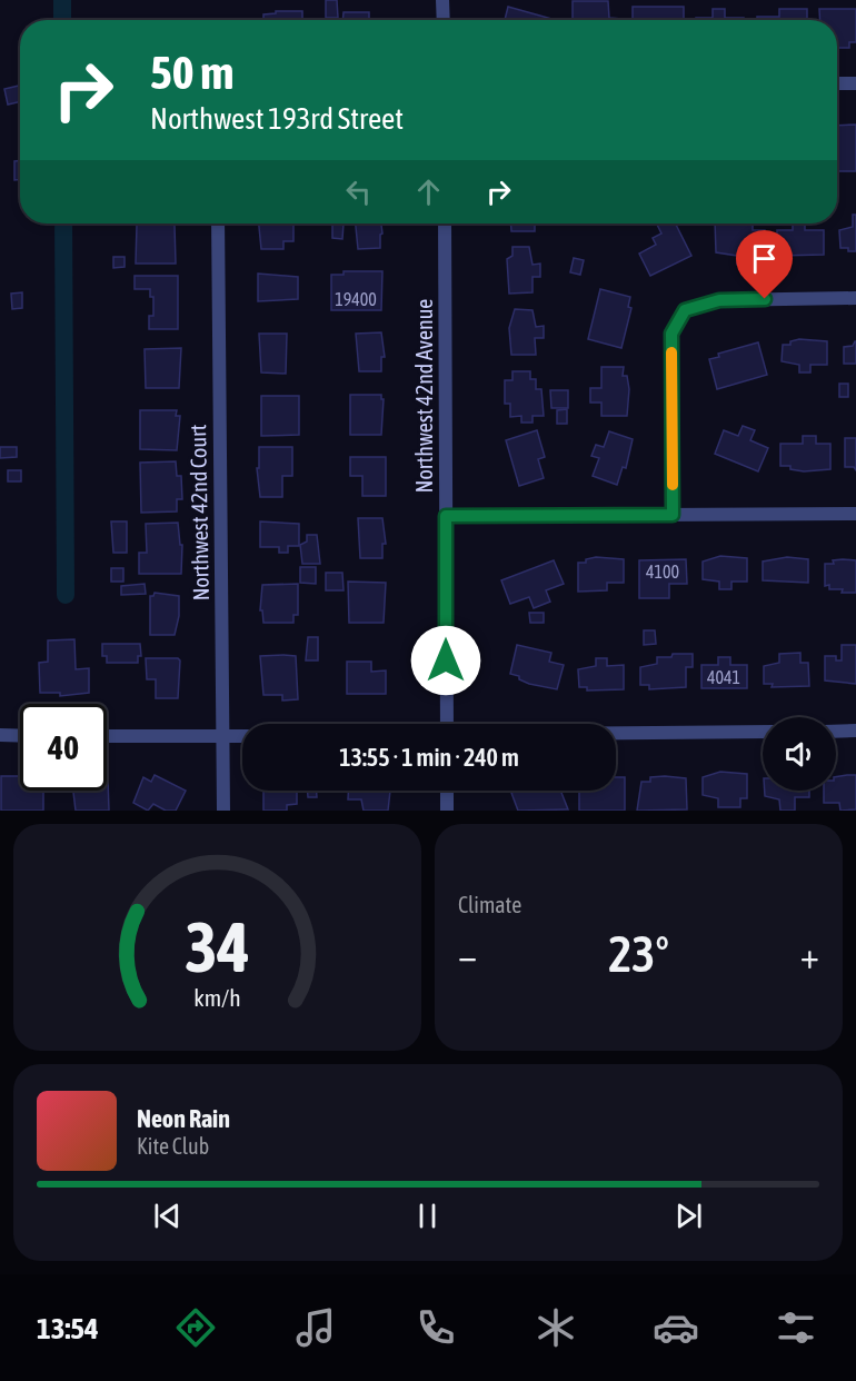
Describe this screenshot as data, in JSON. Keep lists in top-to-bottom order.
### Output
{
  "streets": {
    "street": ["Northwest 42nd Avenue", "Northwest 42nd Court"]
  },
  "house_numbers": ["19400", "4100", "4041"],
  "page": {
    "turn": ["50 m", "Northwest 193rd Street"],
    "limit": "40",
    "trip": "13:55 · 1 min · 240 m",
    "tile": "Climate",
    "heat": ["−", "23°", "+"],
    "song": ["Neon Rain", "Kite Club"],
    "tabs": "13:54",
    "gauge": ["34", "km/h"]
  }
}
